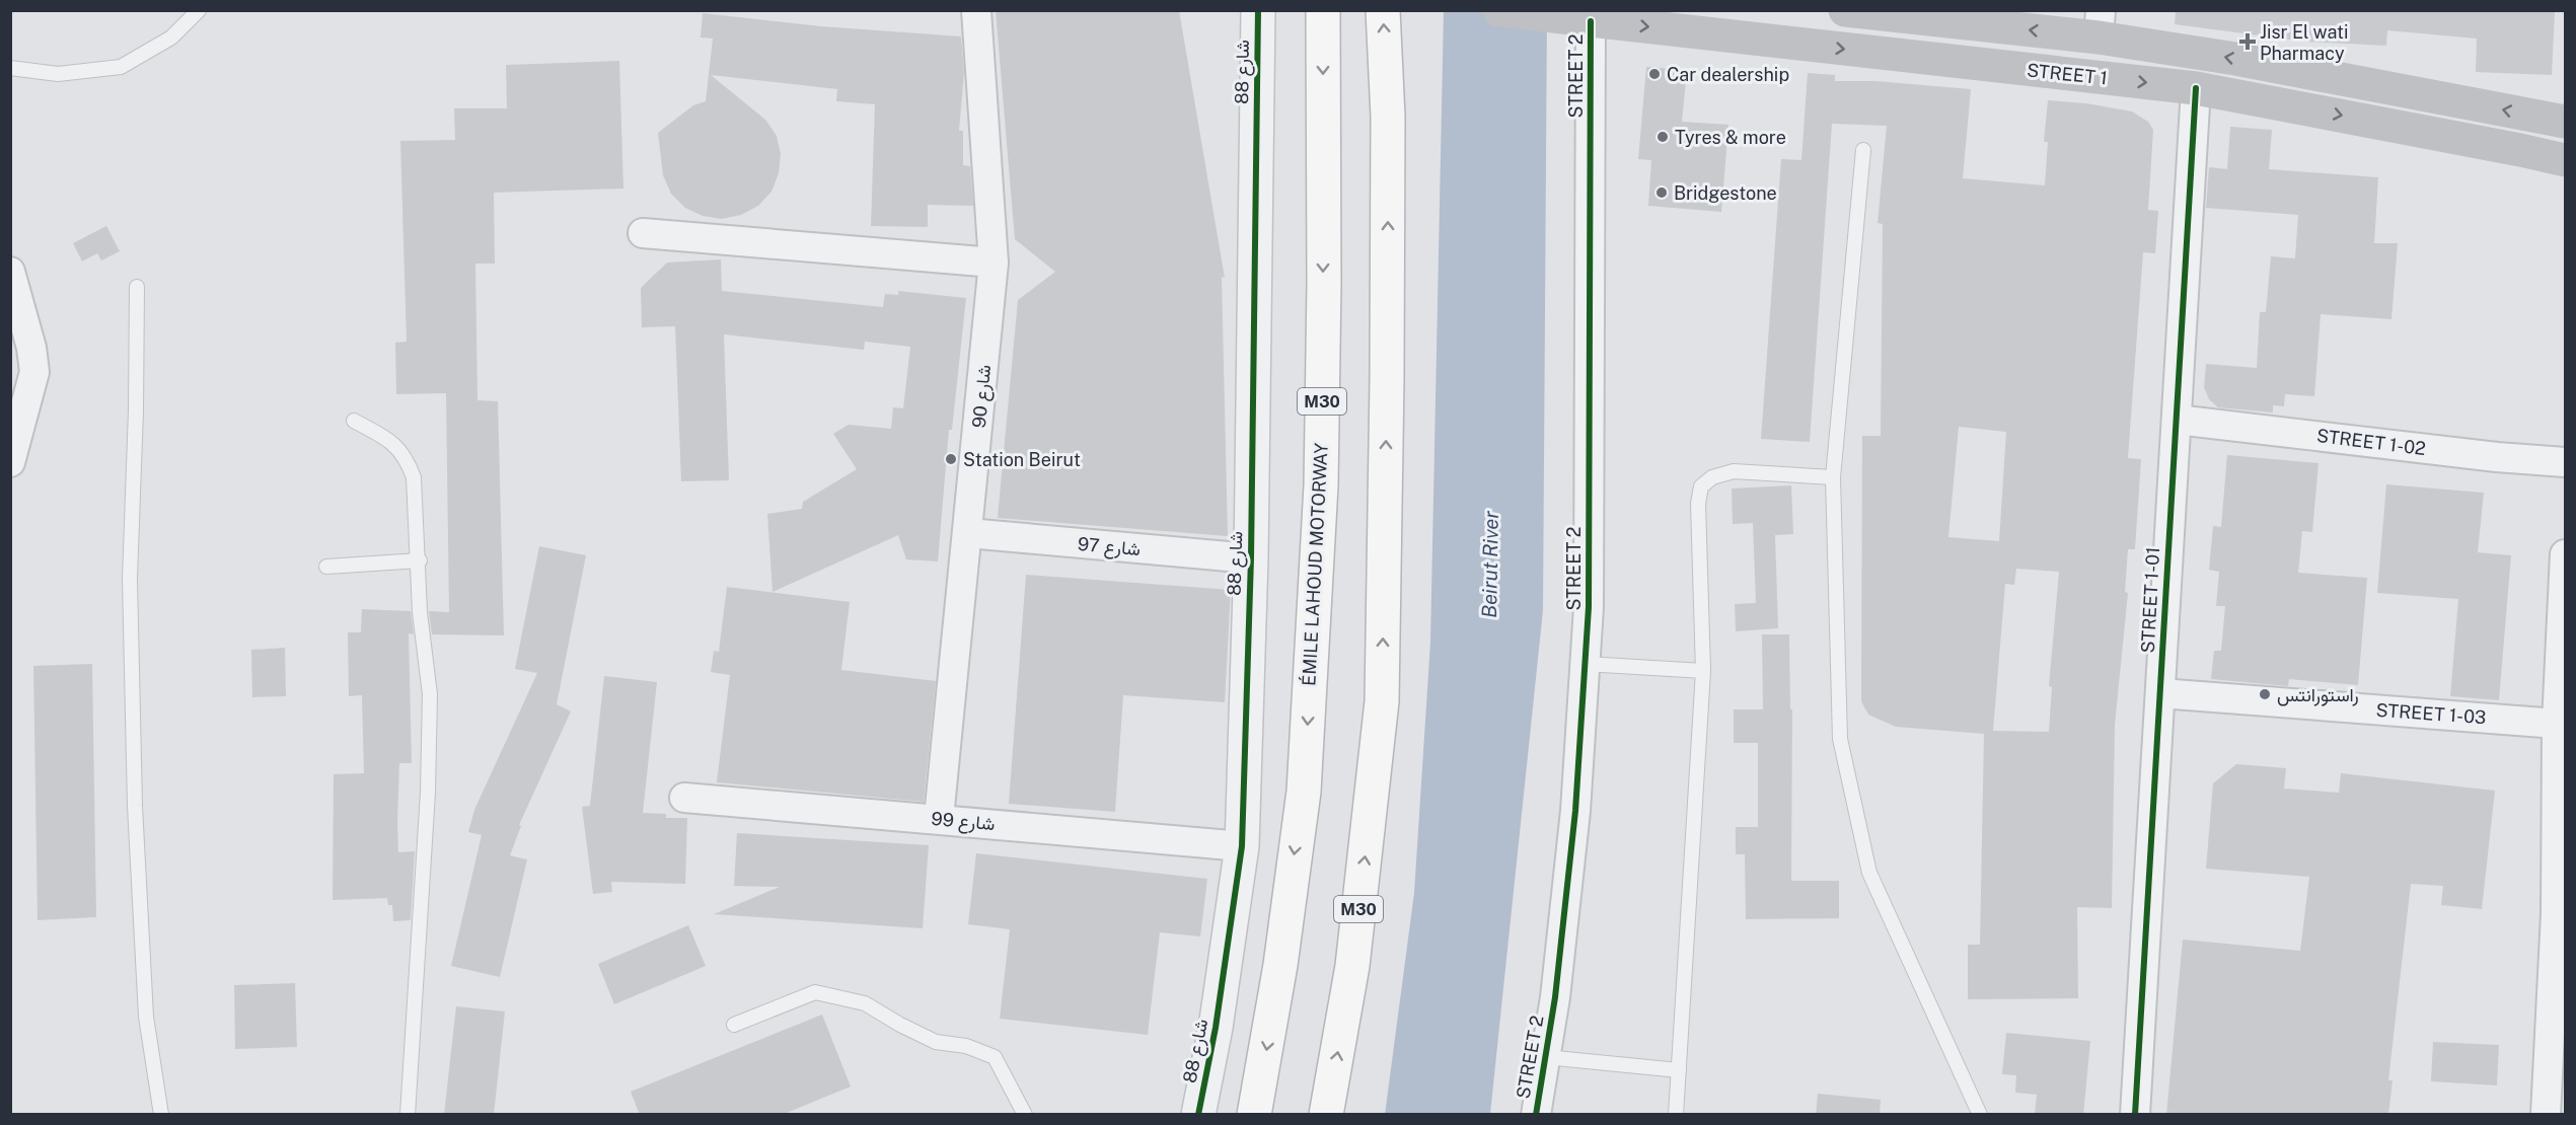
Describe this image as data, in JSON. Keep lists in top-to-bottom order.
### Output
{
  "streets": {
    "highway": ["M30", "ÉMILE LAHOUD MOTORWAY"],
    "main road": ["STREET 1"],
    "street": [
      "شارع 88",
      "STREET 2",
      "شارع 90",
      "STREET 1-02",
      "شارع 97",
      "STREET 1-01",
      "STREET 1-03",
      "شارع 99"
    ]
  },
  "crossings": [
    ["شارع 88", "شارع 97"],
    ["شارع 88", "شارع 99"],
    ["STREET 1", "STREET 2"],
    ["STREET 1", "STREET 1-01"],
    ["شارع 90", "شارع 97"],
    ["شارع 90", "شارع 99"],
    ["STREET 1-02", "STREET 1-01"],
    ["STREET 1-01", "STREET 1-03"]
  ],
  "water": ["Beirut River"],
  "places": {
    "health": ["Jisr El wati Pharmacy"],
    "other": [
      "Car dealership",
      "Tyres & more",
      "Bridgestone",
      "Station Beirut",
      "راستورانتس"
    ]
  }
}
